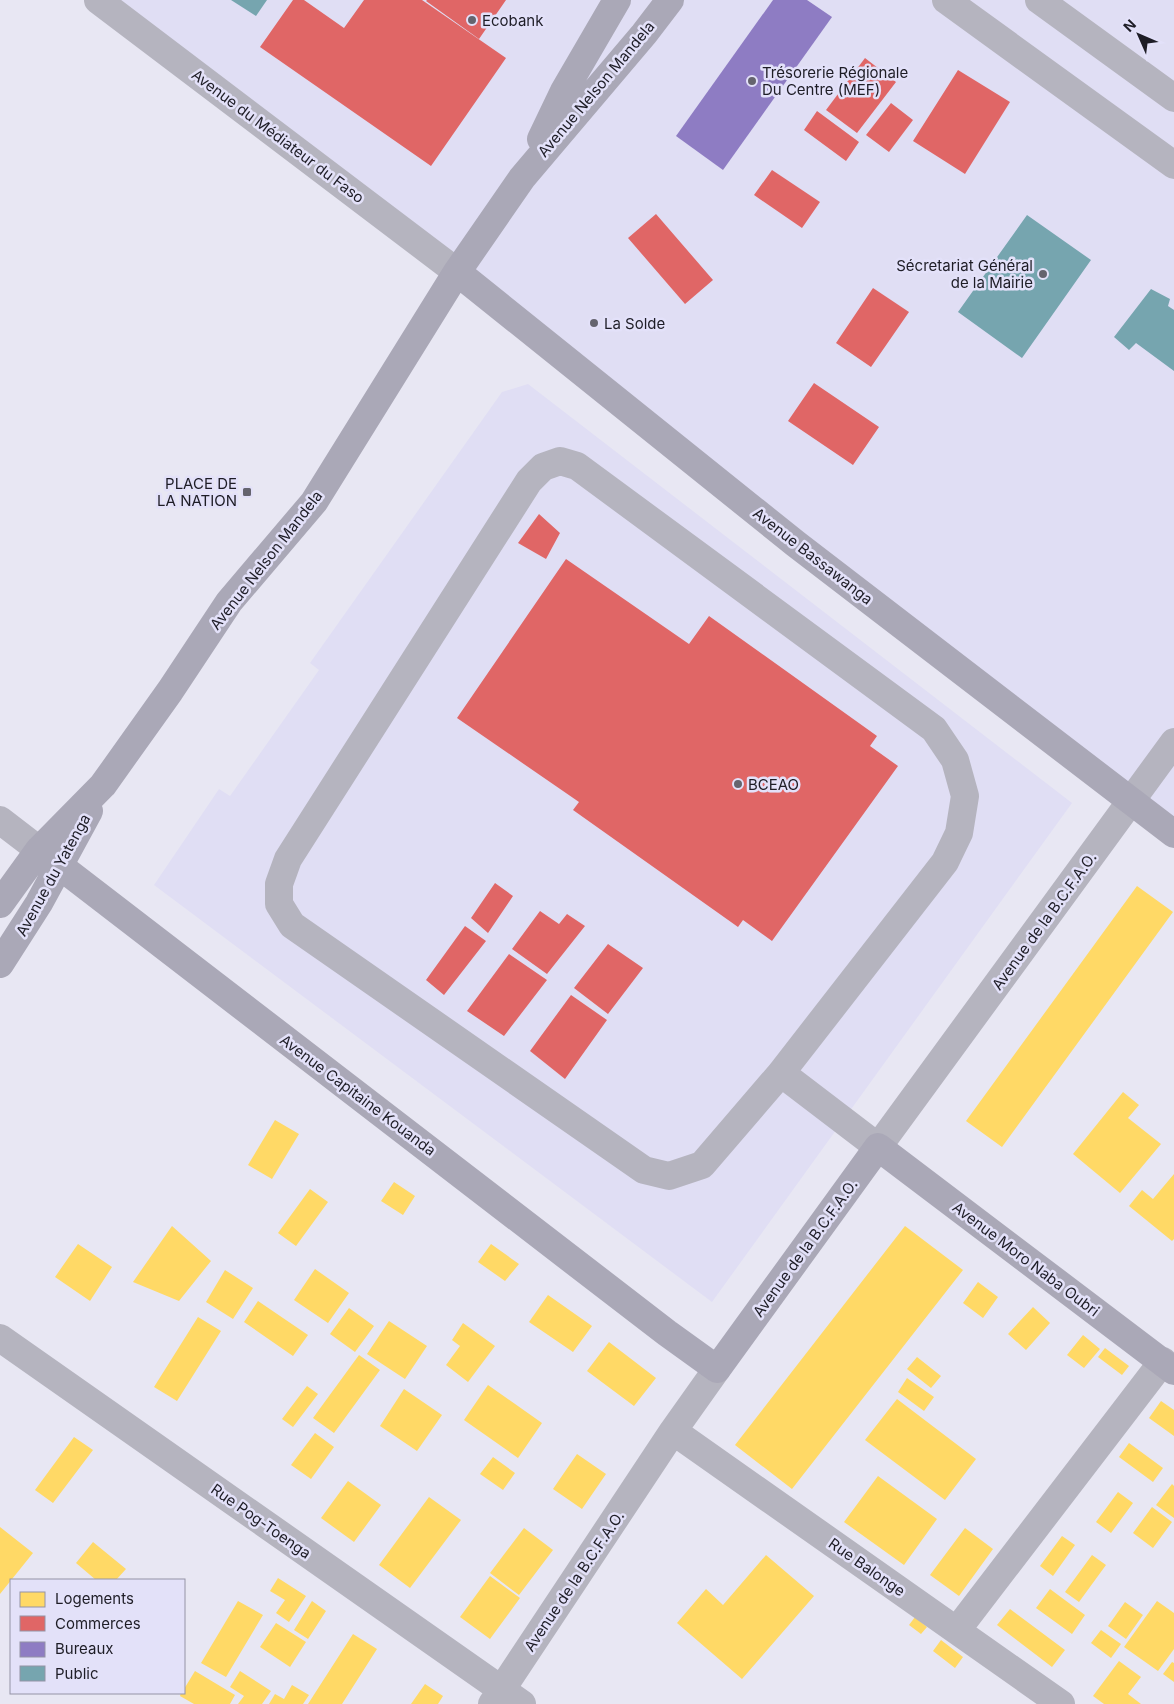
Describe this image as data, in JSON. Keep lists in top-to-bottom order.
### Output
{
  "streets": {
    "highway": [
      "Avenue Nelson Mandela",
      "Avenue Bassawanga",
      "Avenue du Yatenga",
      "Avenue de la B.C.F.A.O.",
      "Avenue Capitaine Kouanda",
      "Avenue Moro Naba Oubri"
    ],
    "street": ["Avenue du Médiateur du Faso", "Rue Pog-Toenga", "Rue Balonge"]
  },
  "crossings": [
    ["Avenue Nelson Mandela", "Avenue du Médiateur du Faso"],
    ["Avenue Nelson Mandela", "Avenue Bassawanga"],
    ["Avenue Nelson Mandela", "Avenue du Yatenga"],
    ["Avenue Nelson Mandela", "Avenue Capitaine Kouanda"],
    ["Avenue du Médiateur du Faso", "Avenue Bassawanga"],
    ["Avenue Bassawanga", "Avenue de la B.C.F.A.O."],
    ["Avenue du Yatenga", "Avenue Capitaine Kouanda"],
    ["Avenue de la B.C.F.A.O.", "Avenue Capitaine Kouanda"],
    ["Avenue de la B.C.F.A.O.", "Avenue Moro Naba Oubri"],
    ["Avenue de la B.C.F.A.O.", "Rue Pog-Toenga"],
    ["Avenue de la B.C.F.A.O.", "Rue Balonge"]
  ],
  "places": {
    "other": [
      "Ecobank",
      "Trésorerie Régionale Du Centre (MEF)",
      "Sécretariat Général de la Mairie",
      "La Solde",
      "BCEAO"
    ],
    "transit": ["PLACE DE LA NATION"]
  },
  "legend": [
    "Logements",
    "Commerces",
    "Bureaux",
    "Public"
  ],
  "north": "top left"
}
